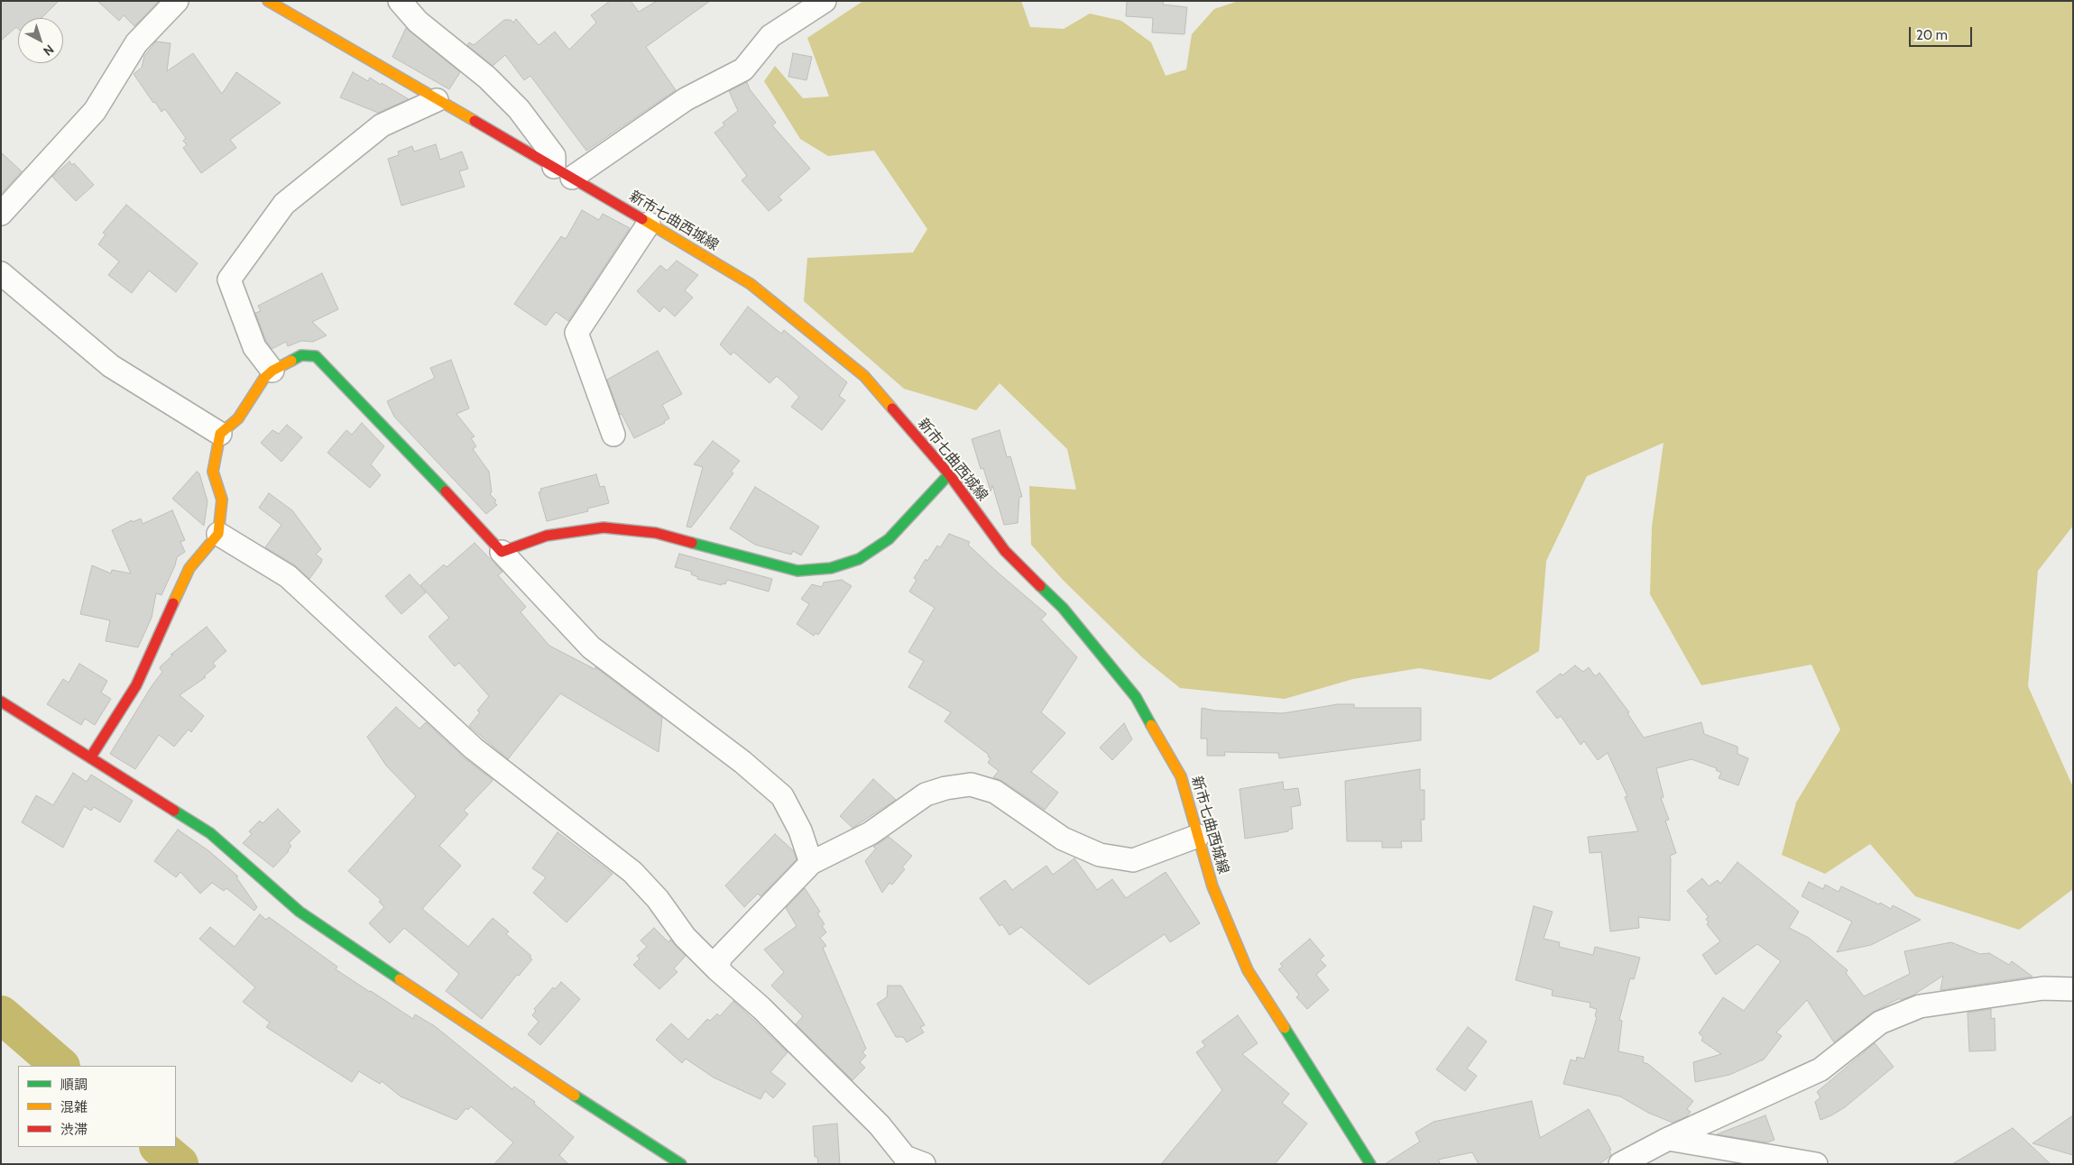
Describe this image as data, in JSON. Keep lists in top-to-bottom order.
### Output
{
  "streets": {
    "street": ["新市七曲西城線"]
  },
  "legend": ["順調", "混雑", "渋滞"],
  "scale_bar": "20 m",
  "north": "bottom right"
}
